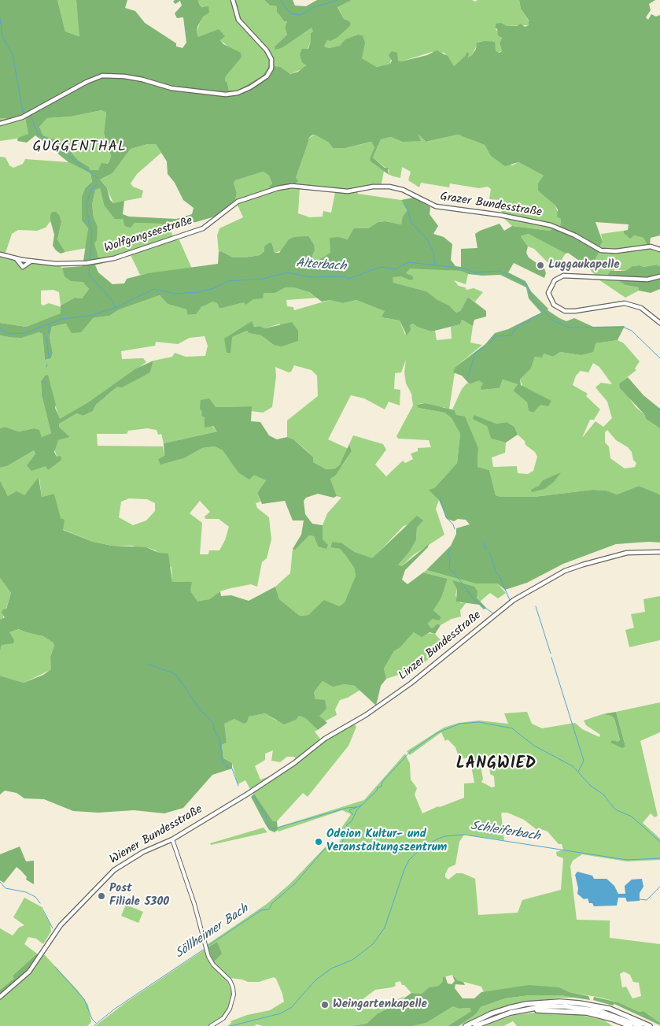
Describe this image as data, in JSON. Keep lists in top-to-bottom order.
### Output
{
  "streets": {
    "main road": [
      "Grazer Bundesstraße",
      "Wolfgangseestraße",
      "Linzer Bundesstraße",
      "Wiener Bundesstraße"
    ]
  },
  "crossings": [
    ["Grazer Bundesstraße", "Wolfgangseestraße"],
    ["Linzer Bundesstraße", "Wiener Bundesstraße"]
  ],
  "districts": ["GUGGENTHAL", "LANGWIED"],
  "water": ["Alterbach", "Schleiferbach", "Söllheimer Bach"],
  "places": [
    "Luggaukapelle",
    "Odeion Kultur- und Veranstaltungszentrum",
    "Post Filiale 5300",
    "Weingartenkapelle"
  ]
}
